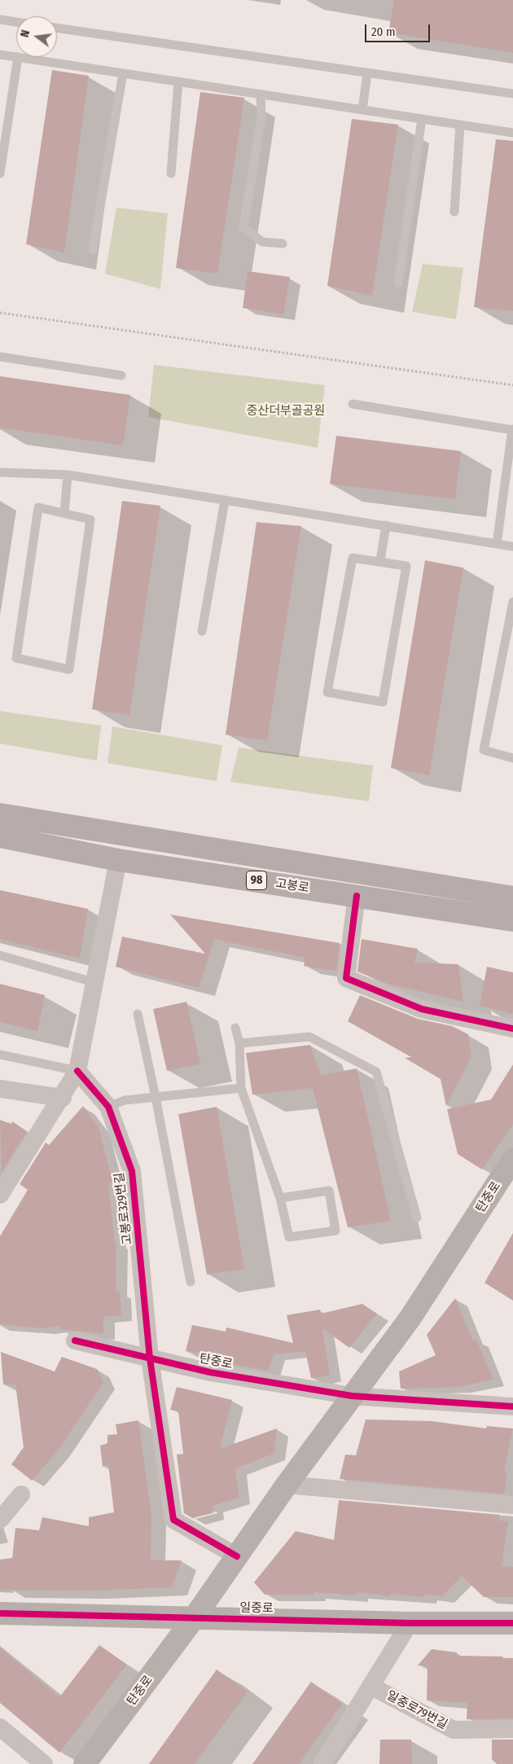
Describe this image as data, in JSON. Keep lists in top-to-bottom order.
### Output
{
  "streets": {
    "main road": [
      "98",
      "고봉로",
      "탄중로",
      "일중로"
    ],
    "street": ["고봉로329번길", "일중로79번길"]
  },
  "crossings": [
    ["탄중로", "고봉로329번길"],
    ["탄중로", "일중로"]
  ],
  "parks": ["중산더부골공원"],
  "scale_bar": "20 m",
  "north": "left"
}
